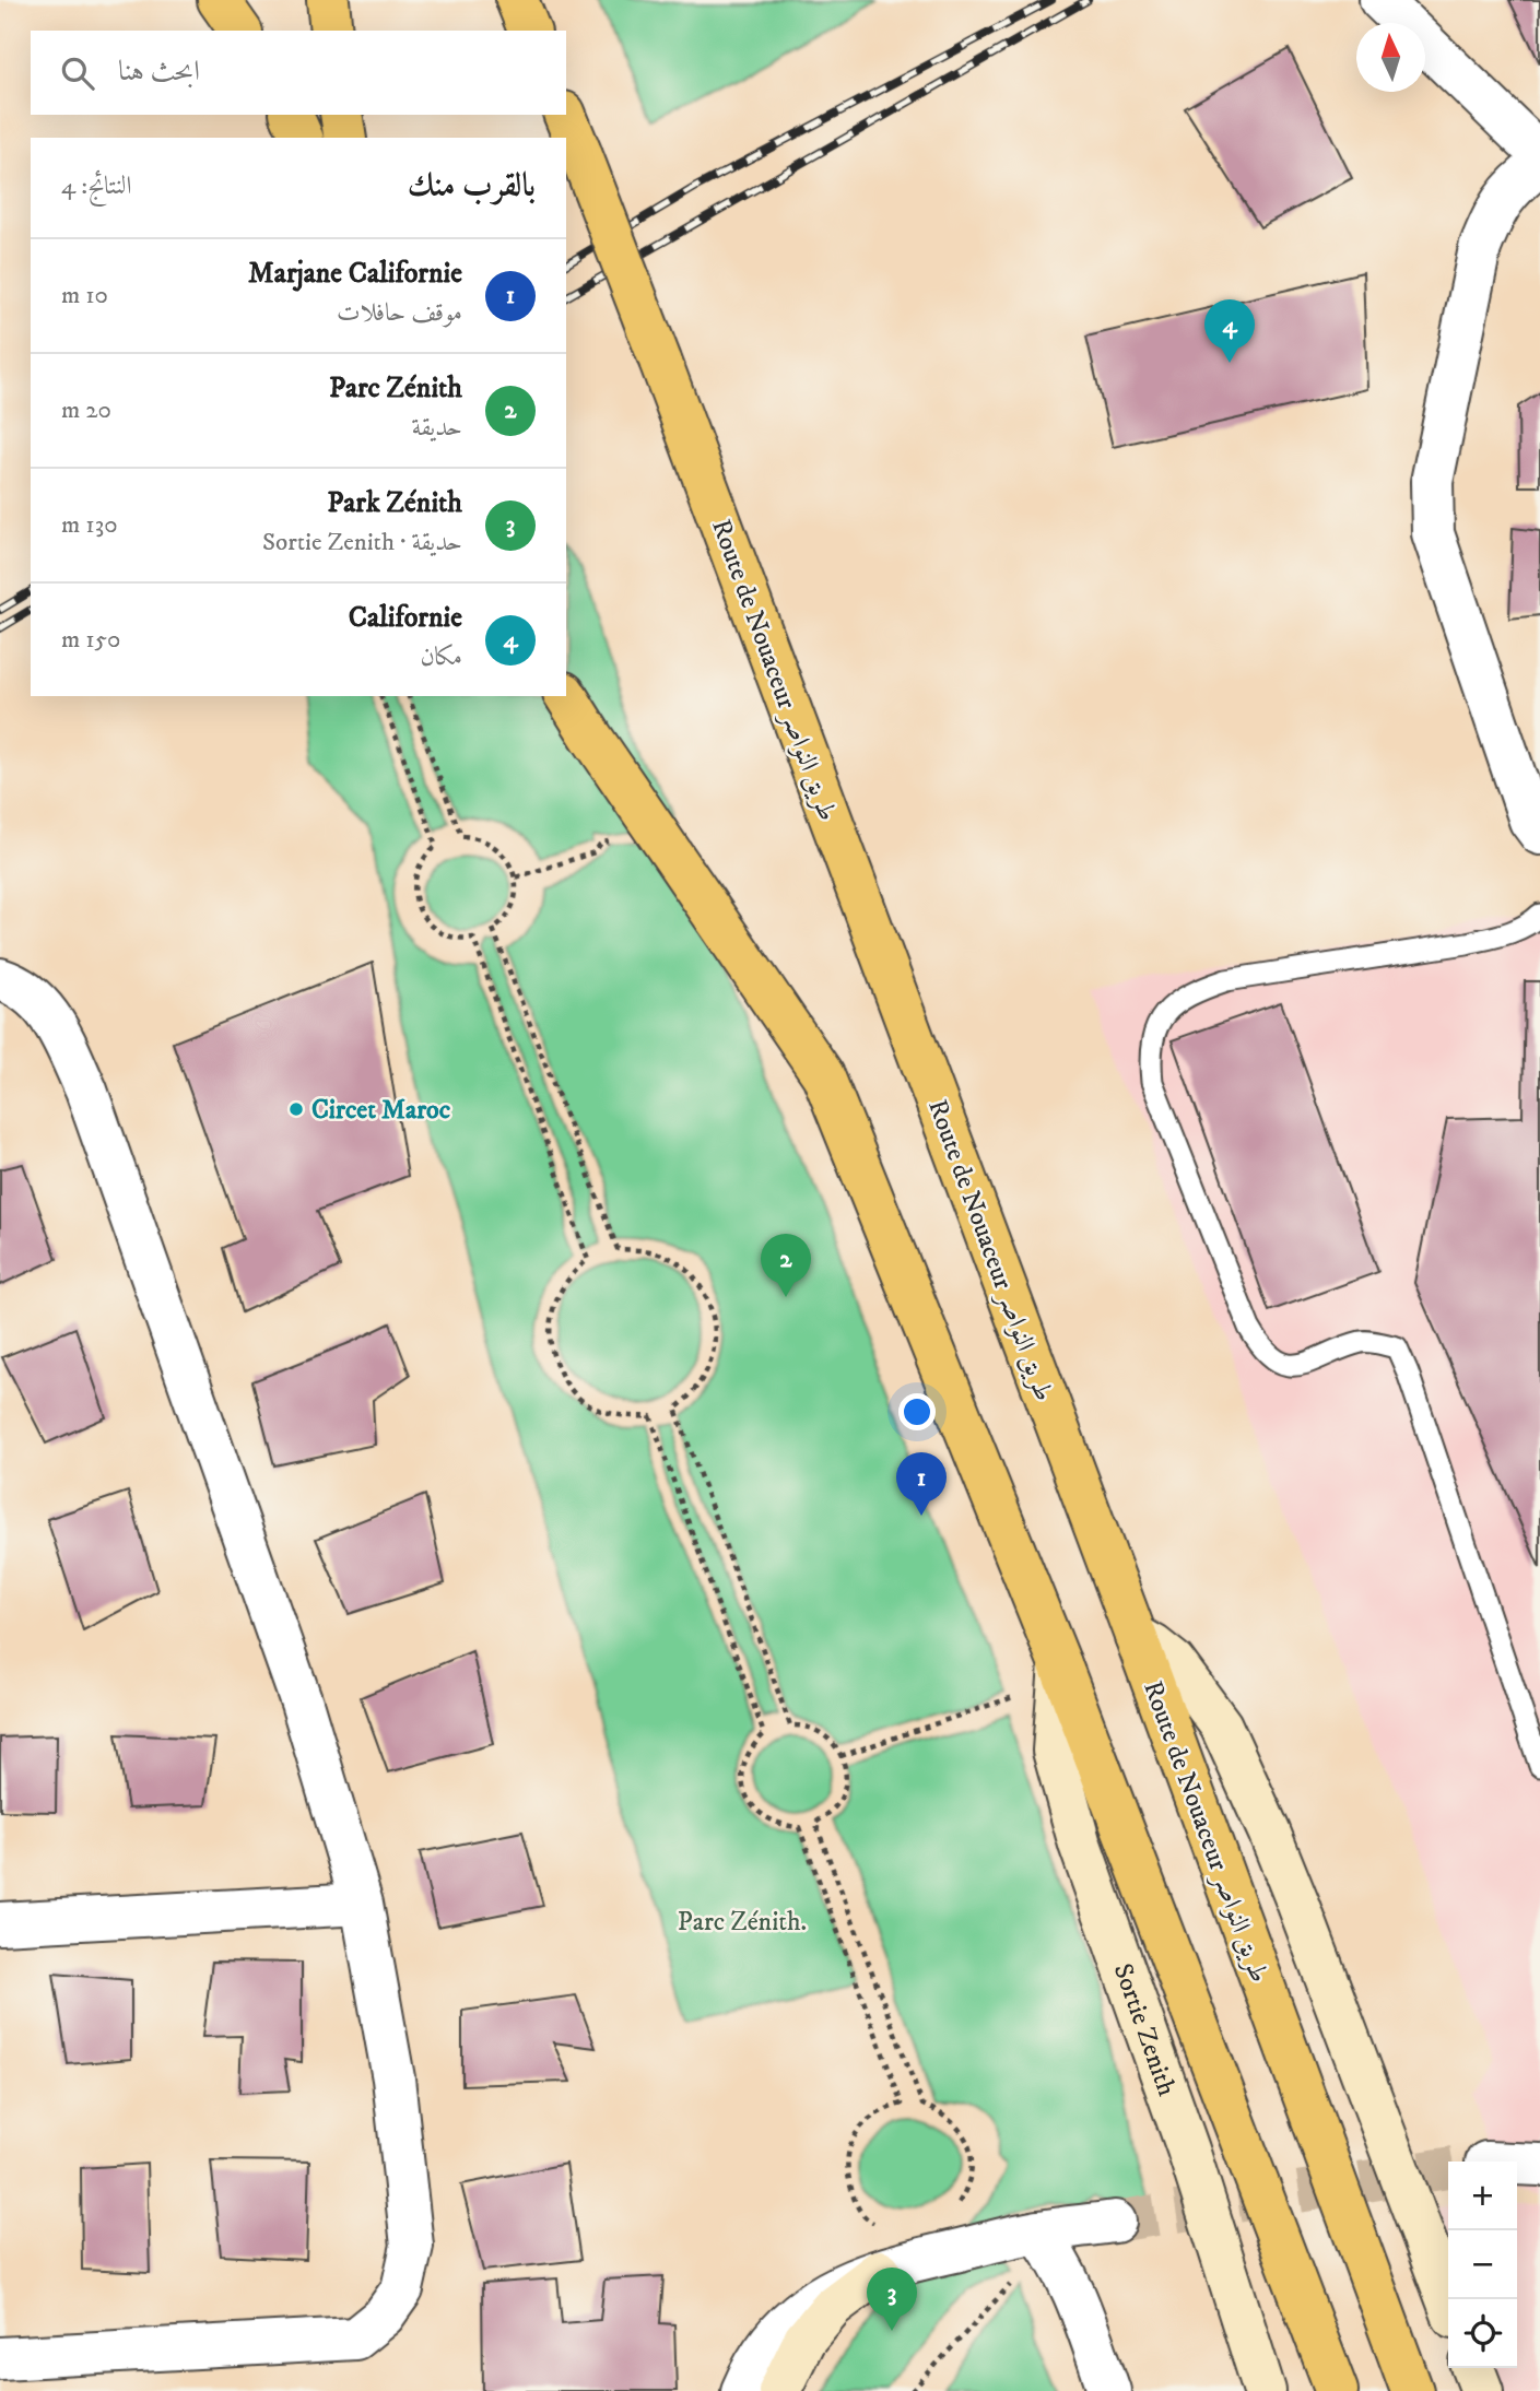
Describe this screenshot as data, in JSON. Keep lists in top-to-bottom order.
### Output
{
  "streets": {
    "highway": ["Route de Nouaceur طريق النواصر"],
    "main road": ["Sortie Zenith"]
  },
  "parks": ["Parc Zénith."],
  "places": ["Circet Maroc"],
  "north": "top",
  "page": {
    "search": "ابحث هنا",
    "heading": ["بالقرب منك", "النتائج: 4"],
    "list": [
      {
        "mark": "1",
        "name": "Marjane Californie",
        "note": "موقف حافلات",
        "value": "10 m"
      },
      {
        "mark": "2",
        "name": "Parc Zénith",
        "note": "حديقة",
        "value": "20 m"
      },
      {
        "mark": "3",
        "name": "Park Zénith",
        "note": "حديقة · Sortie Zenith",
        "value": "130 m"
      },
      {
        "mark": "4",
        "name": "Californie",
        "note": "مكان",
        "value": "150 m"
      }
    ],
    "pins": [
      "4",
      "2",
      "1",
      "3"
    ],
    "map_buttons": ["+", "−"]
  }
}
